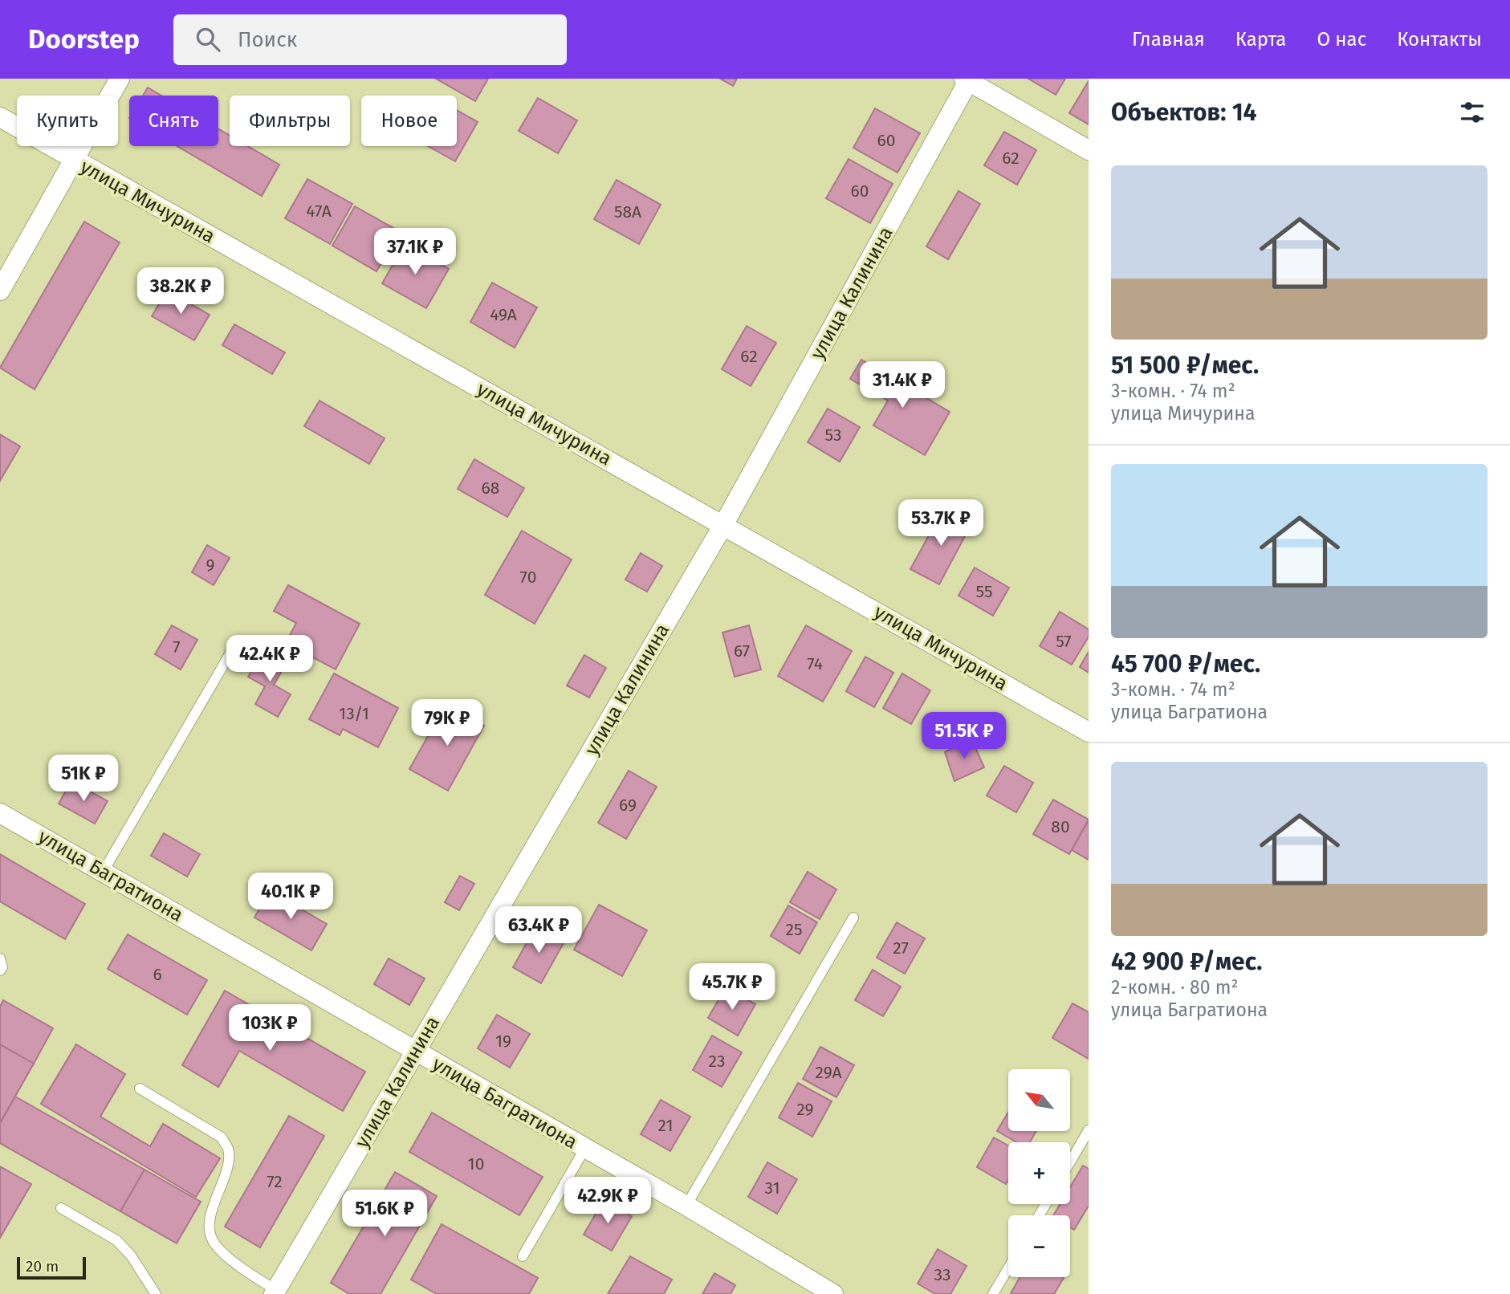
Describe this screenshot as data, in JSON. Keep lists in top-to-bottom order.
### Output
{
  "streets": {
    "street": ["улица Мичурина", "улица Калинина", "улица Багратиона"]
  },
  "crossings": [
    ["улица Мичурина", "улица Калинина"],
    ["улица Калинина", "улица Багратиона"]
  ],
  "house_numbers": [
    "60",
    "62",
    "60",
    "47А",
    "58А",
    "49А",
    "62",
    "53",
    "68",
    "9",
    "70",
    "55",
    "57",
    "7",
    "67",
    "74",
    "13/1",
    "69",
    "80",
    "25",
    "27",
    "6",
    "19",
    "23",
    "29А",
    "29",
    "21",
    "10",
    "72",
    "31",
    "33"
  ],
  "scale_bar": "20 m",
  "north": "top left",
  "page": {
    "header": "Doorstep",
    "search": "Поиск",
    "nav": [
      "Главная",
      "Карта",
      "О нас",
      "Контакты"
    ],
    "heading": "Объектов: 14",
    "chip": [
      "Купить",
      "Снять",
      "Фильтры",
      "Новое"
    ],
    "list": [
      {
        "name": "51 500 ₽/мес.",
        "note": "3-комн. · 74 m² · улица Мичурина"
      },
      {
        "name": "45 700 ₽/мес.",
        "note": "3-комн. · 74 m² · улица Багратиона"
      },
      {
        "name": "42 900 ₽/мес.",
        "note": "2-комн. · 80 m² · улица Багратиона"
      }
    ],
    "price": [
      "37.1K ₽",
      "38.2K ₽",
      "31.4K ₽",
      "53.7K ₽",
      "42.4K ₽",
      "79K ₽",
      "51.5K ₽",
      "51K ₽",
      "40.1K ₽",
      "63.4K ₽",
      "45.7K ₽",
      "103K ₽",
      "42.9K ₽",
      "51.6K ₽"
    ],
    "map_buttons": ["+", "−"],
    "scale": "20 m"
  }
}
